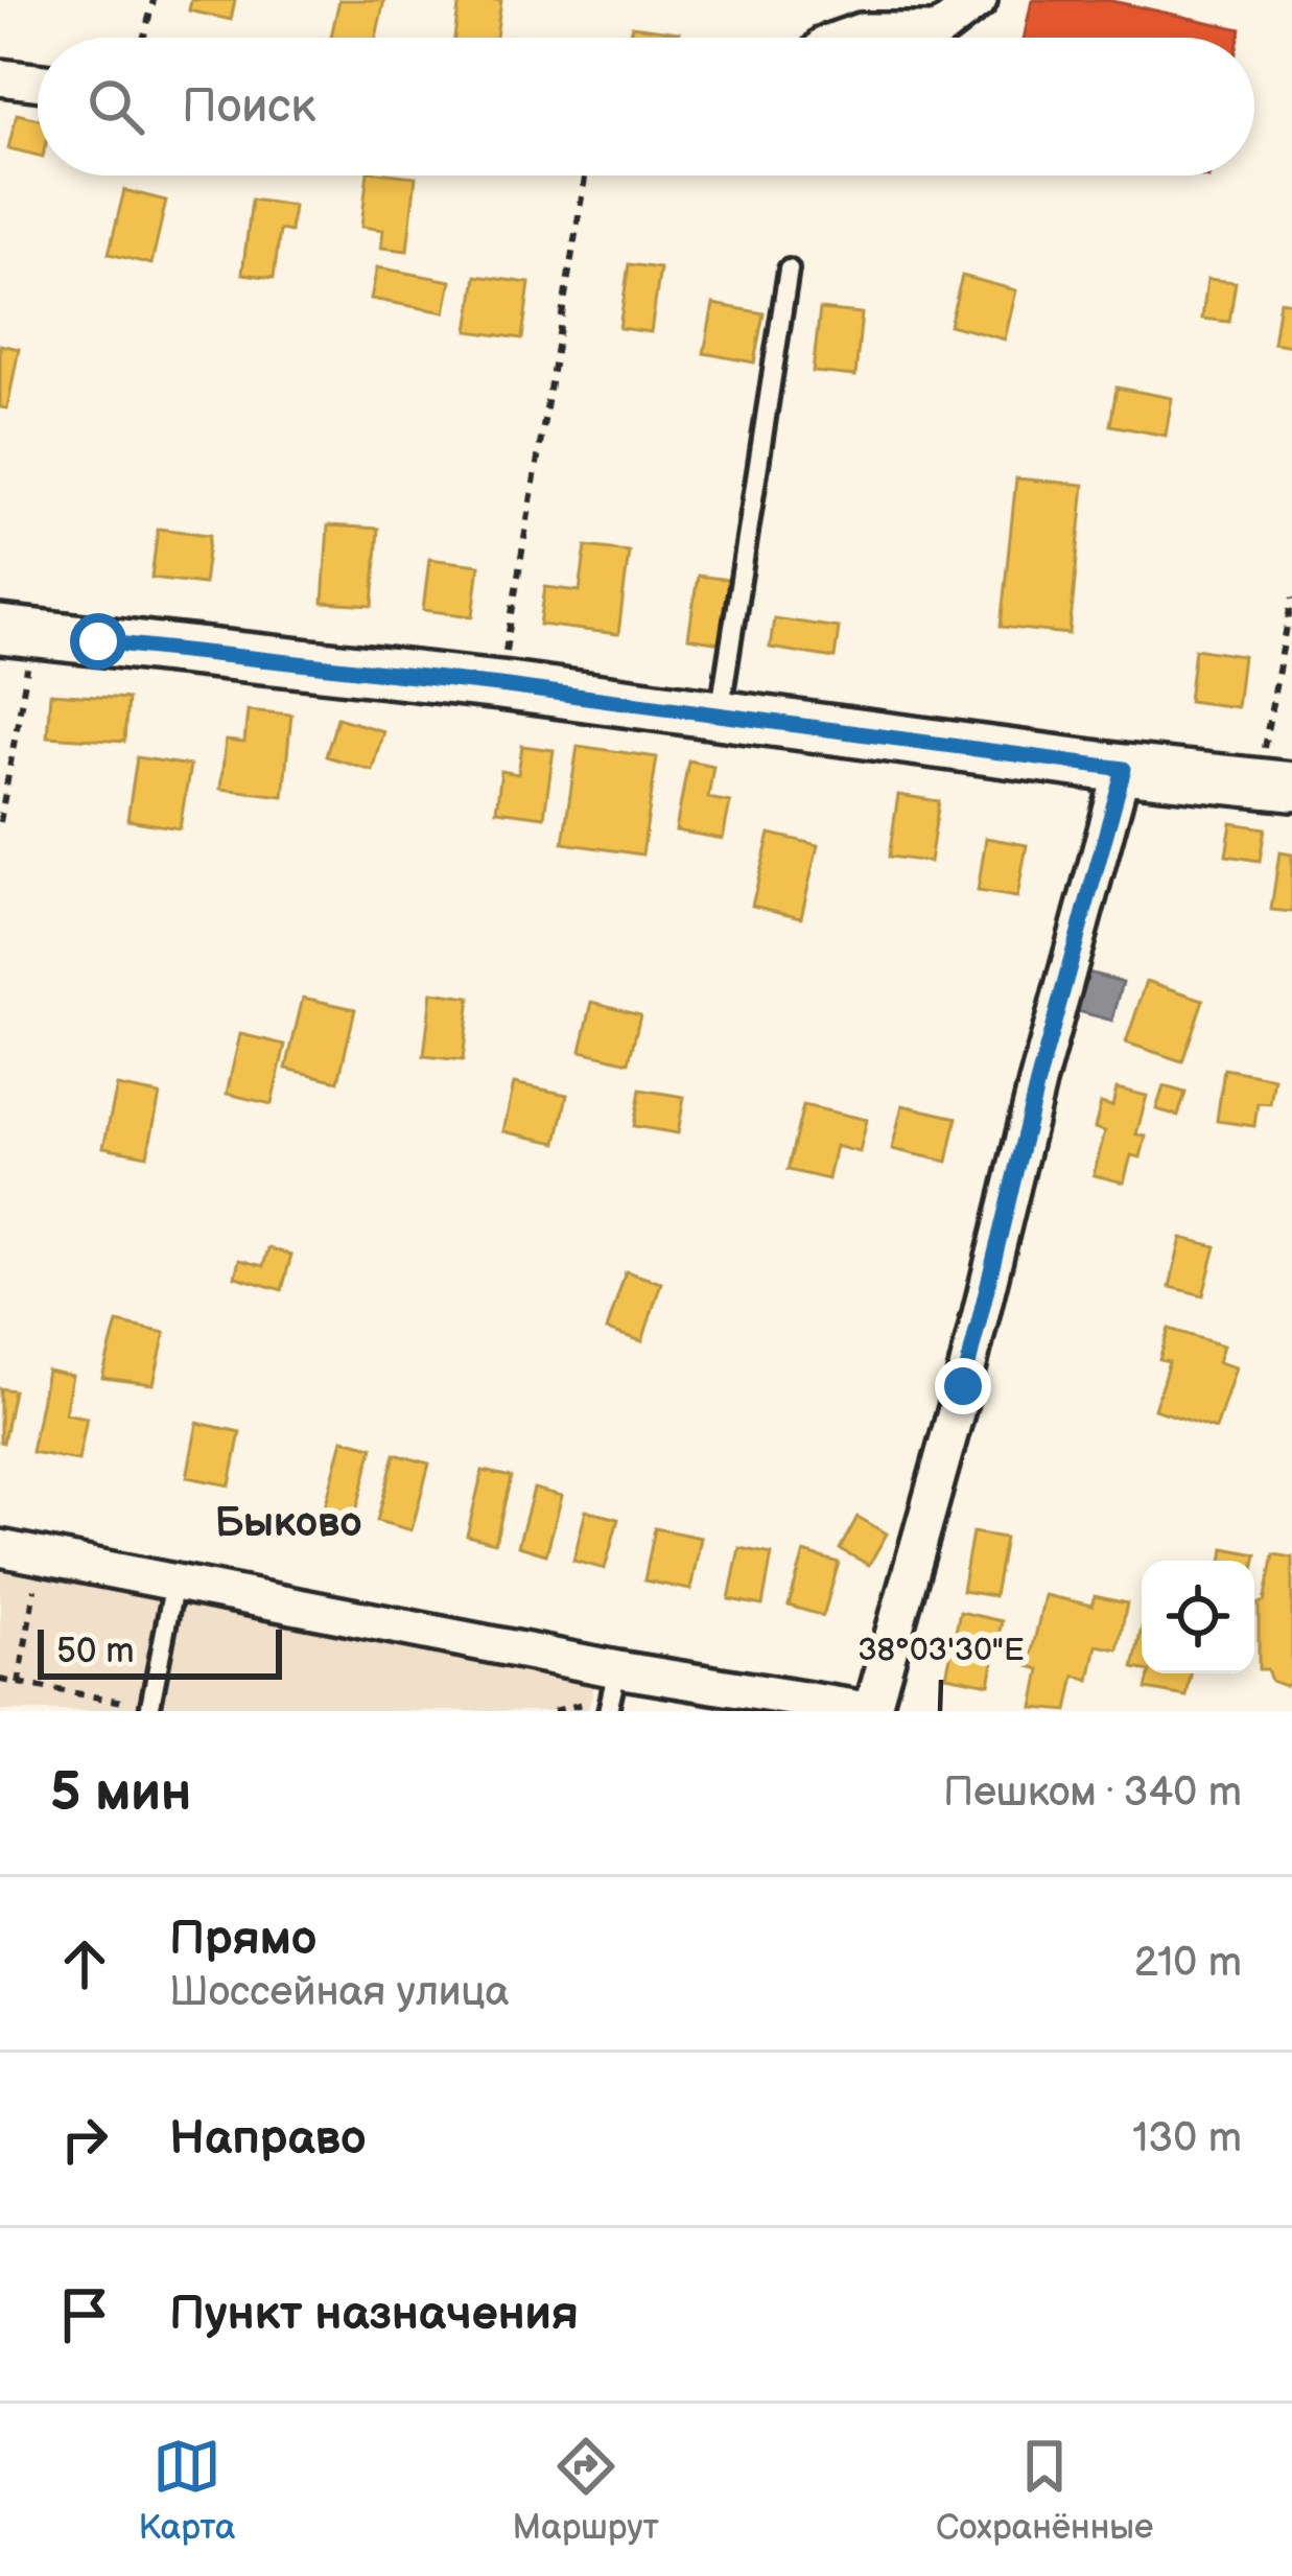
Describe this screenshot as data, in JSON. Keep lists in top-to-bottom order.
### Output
{
  "districts": ["Быково"],
  "scale_bar": "50 m",
  "page": {
    "search": "Поиск",
    "scale": "50 m",
    "heading": ["5 мин", "Пешком · 340 m"],
    "list": [
      ["Прямо", "Шоссейная улица", "210 m"],
      ["Направо", "130 m"],
      "Пункт назначения"
    ],
    "nav": ["Карта", "Маршрут", "Сохранённые"]
  },
  "coordinates": ["38°03'30\"E"]
}
